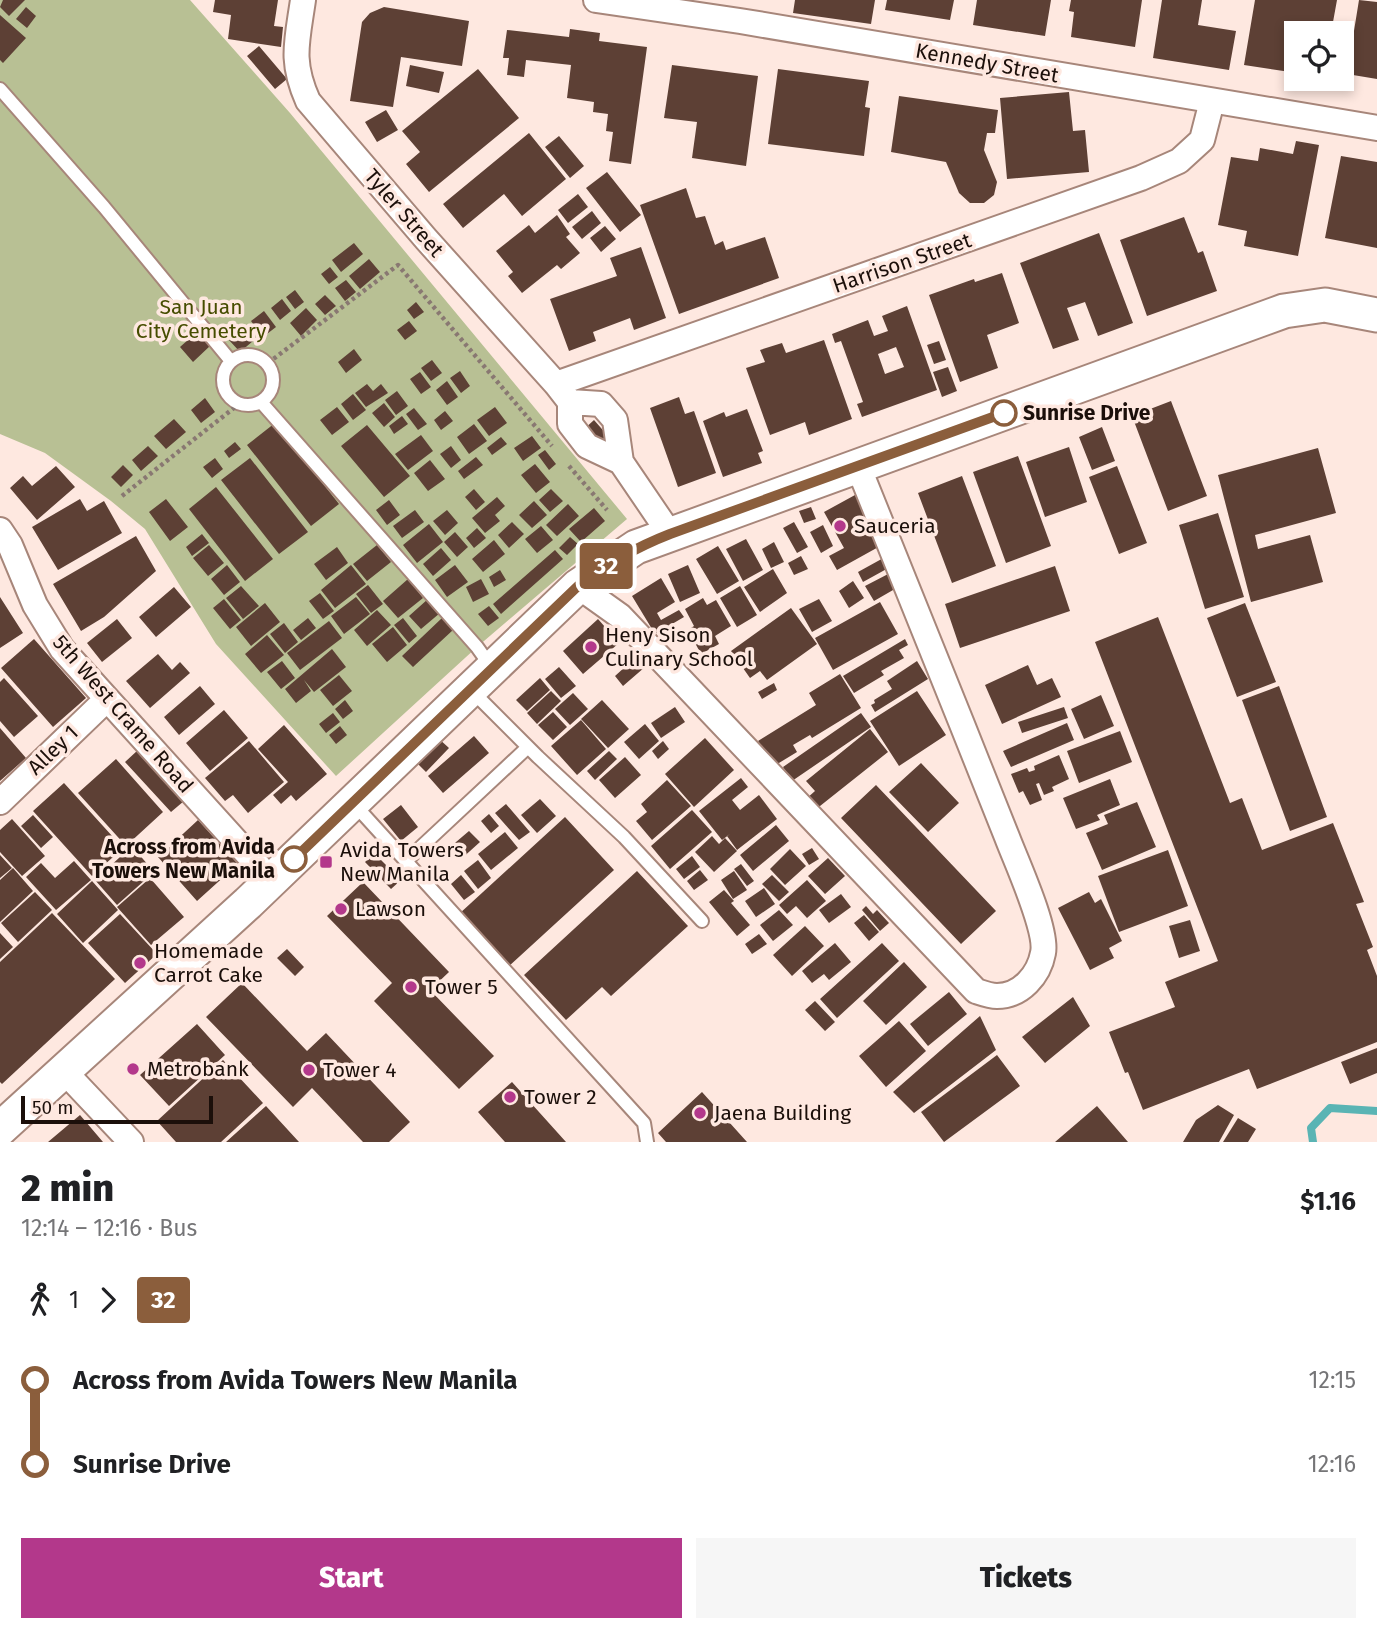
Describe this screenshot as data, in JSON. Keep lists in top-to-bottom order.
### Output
{
  "streets": {
    "street": [
      "Kennedy Street",
      "Tyler Street",
      "Harrison Street",
      "5th West Crame Road",
      "Alley 1"
    ]
  },
  "crossings": [
    ["Kennedy Street", "Harrison Street"],
    ["Tyler Street", "Harrison Street"],
    ["5th West Crame Road", "Alley 1"]
  ],
  "parks": ["San Juan City Cemetery"],
  "places": {
    "other": [
      "Sunrise Drive",
      "Sauceria",
      "Heny Sison Culinary School",
      "Across from Avida Towers New Manila",
      "Lawson",
      "Homemade Carrot Cake",
      "Tower 5",
      "Metrobank",
      "Tower 4",
      "Tower 2",
      "Jaena Building"
    ],
    "transit": ["Avida Towers New Manila"]
  },
  "lines": ["bus line 32"],
  "scale_bar": "50 m",
  "page": {
    "on_map": "32",
    "scale": "50 m",
    "heading": ["2 min", "12:14 – 12:16 · Bus", "$1.16"],
    "legs": ["1", "32"],
    "list": [
      {
        "name": "Across from Avida Towers New Manila",
        "value": "12:15"
      },
      {
        "name": "Sunrise Drive",
        "value": "12:16"
      }
    ],
    "buttons": ["Start", "Tickets"]
  }
}
